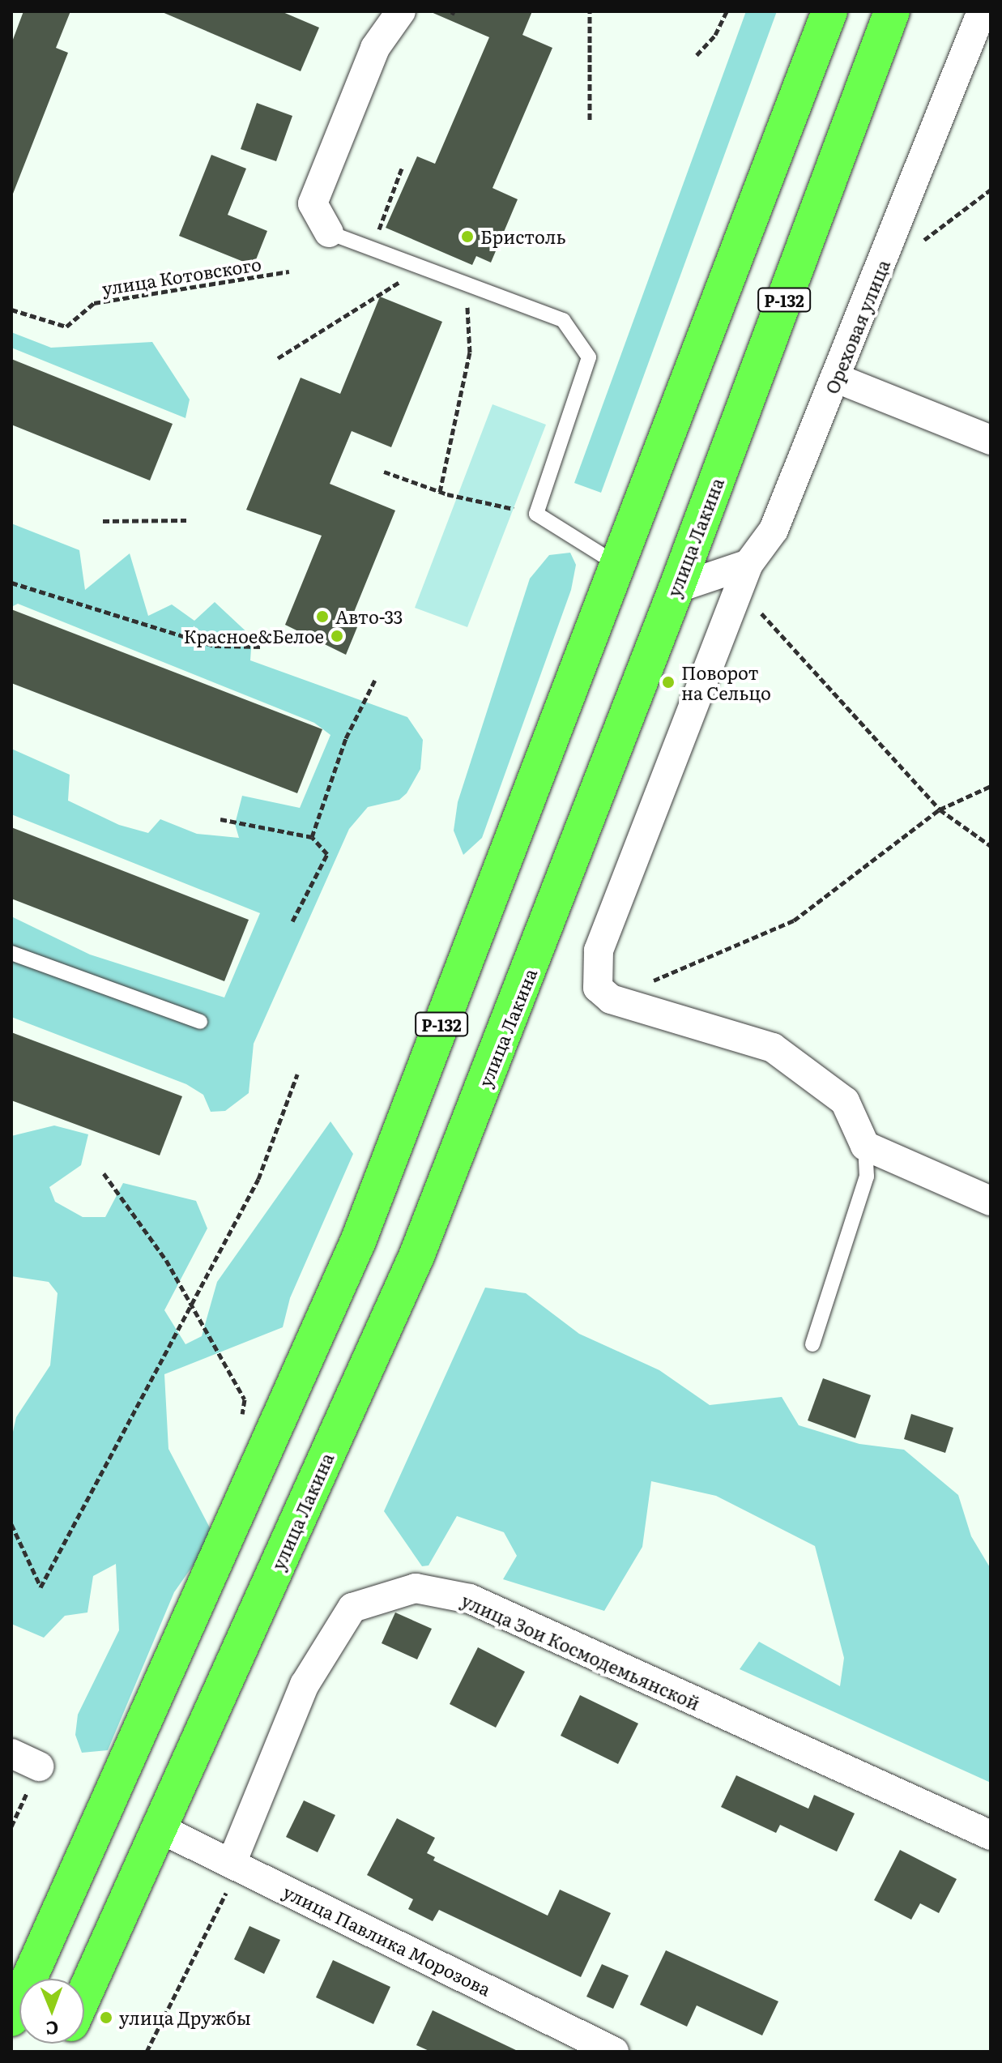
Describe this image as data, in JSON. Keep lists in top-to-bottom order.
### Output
{
  "streets": {
    "highway": ["Р-132", "улица Лакина"],
    "street": ["Ореховая улица", "улица Зои Космодемьянской", "улица Павлика Морозова"],
    "path": ["улица Котовского"]
  },
  "crossings": [
    ["улица Лакина", "улица Павлика Морозова"],
    ["улица Зои Космодемьянской", "улица Павлика Морозова"]
  ],
  "places": [
    "Бристоль",
    "Авто-33",
    "Красное&Белое",
    "Поворот на Сельцо",
    "улица Дружбы"
  ],
  "north": "bottom"
}
